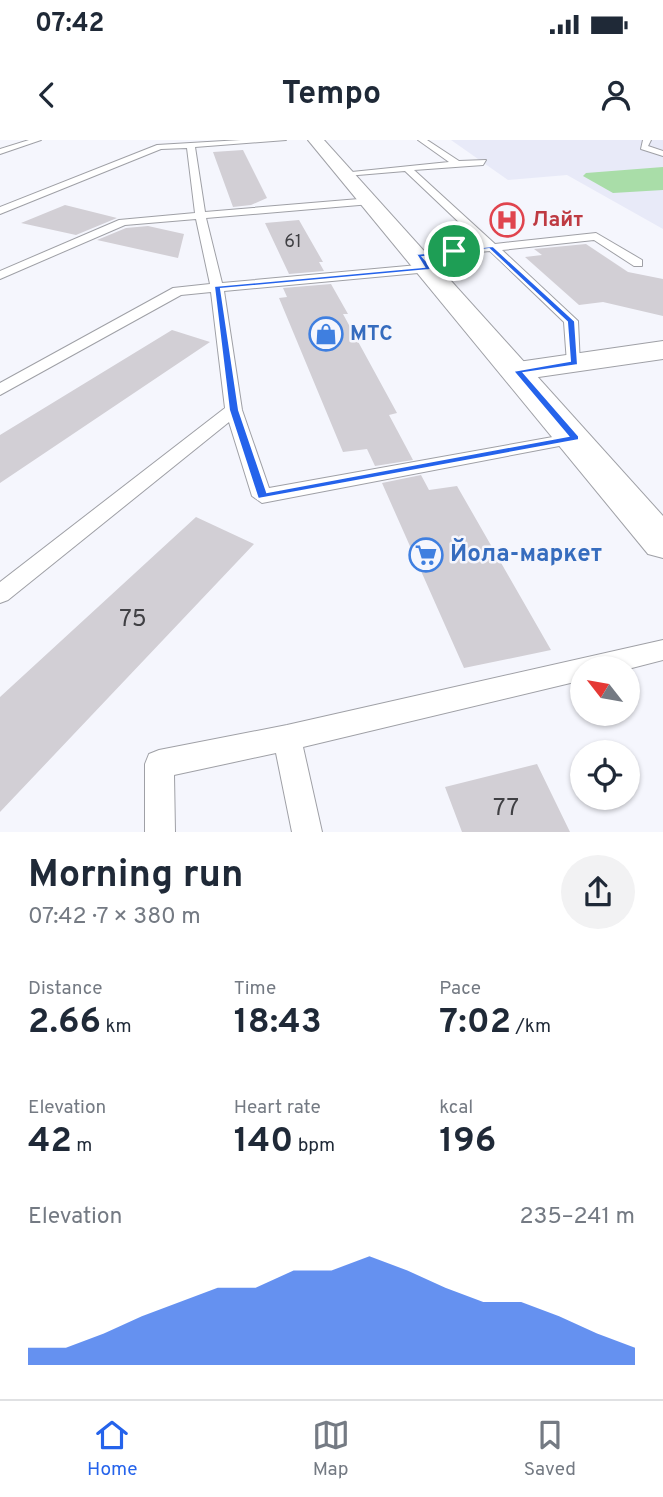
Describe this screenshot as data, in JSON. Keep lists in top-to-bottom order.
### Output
{
  "places": {
    "hospital": ["Лайт"],
    "shop": ["МТС"],
    "supermarket": ["Йола-маркет"]
  },
  "house_numbers": ["61", "75", "77"],
  "north": "top left",
  "page": {
    "status": "07:42",
    "header": "Tempo",
    "heading": ["Morning run", "07:42 · 7 × 380 m"],
    "stats": [
      ["Distance", "2.66 km"],
      ["Time", "18:43"],
      ["Pace", "7:02 /km"],
      ["Elevation", "42 m"],
      ["Heart rate", "140 bpm"],
      ["kcal", "196"]
    ],
    "chart": ["Elevation", "235–241 m"],
    "tabs": ["Home", "Map", "Saved"]
  }
}
